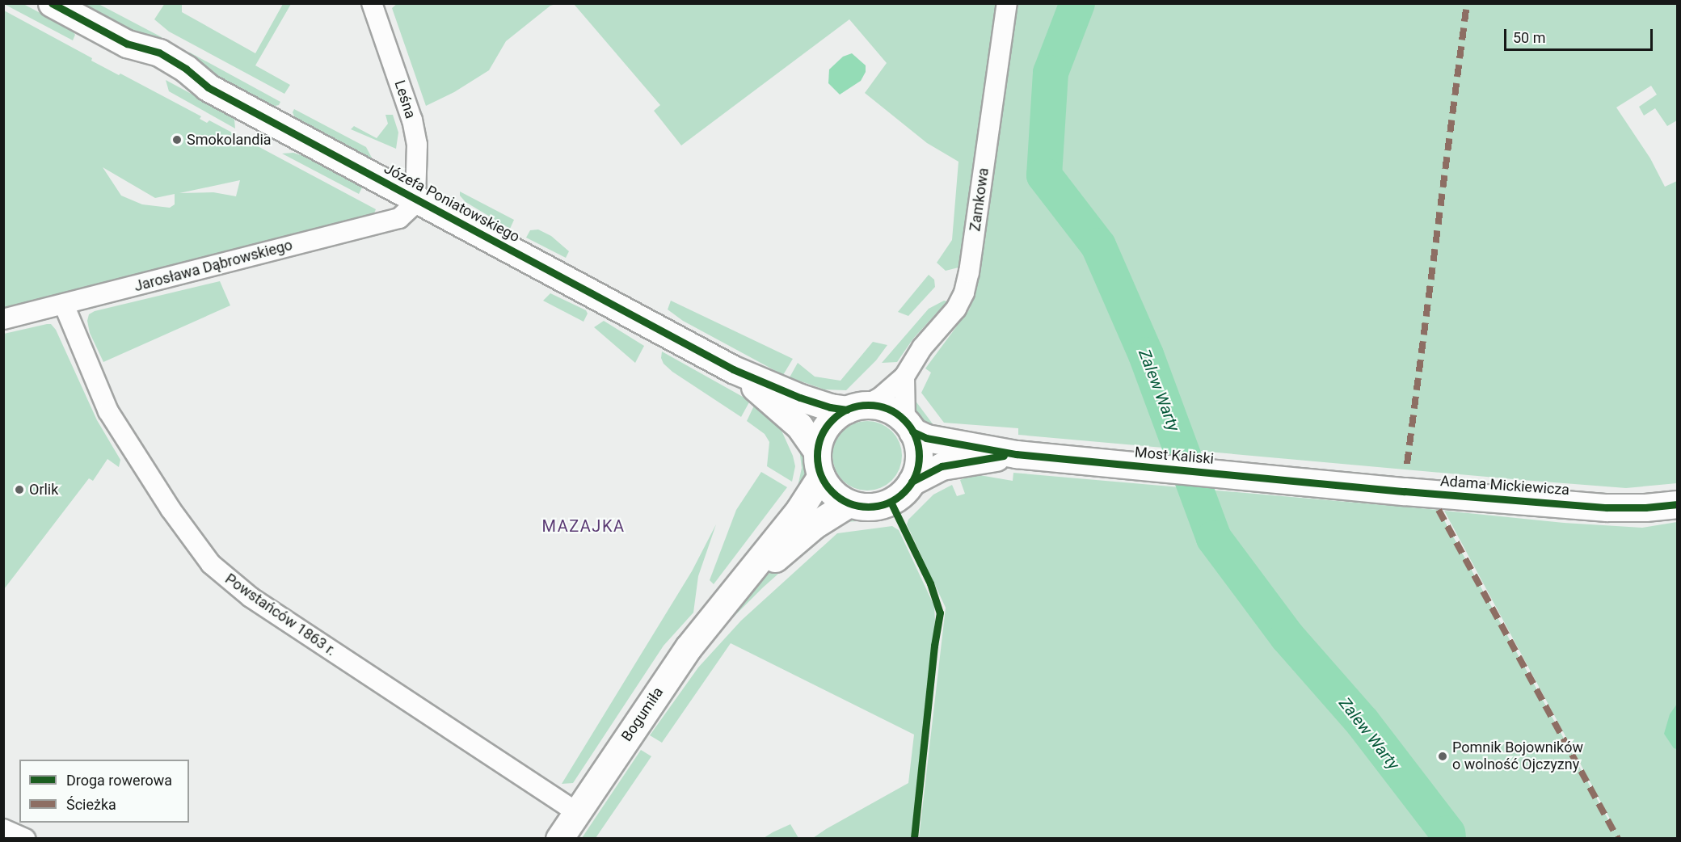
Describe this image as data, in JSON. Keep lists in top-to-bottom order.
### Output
{
  "streets": {
    "street": [
      "Leśna",
      "Zamkowa",
      "Józefa Poniatowskiego",
      "Jarosława Dąbrowskiego",
      "Most Kaliski",
      "Adama Mickiewicza",
      "Powstańców 1863 r.",
      "Bogumiła"
    ]
  },
  "crossings": [
    ["Leśna", "Józefa Poniatowskiego"],
    ["Leśna", "Jarosława Dąbrowskiego"],
    ["Zamkowa", "Józefa Poniatowskiego"],
    ["Zamkowa", "Bogumiła"],
    ["Józefa Poniatowskiego", "Jarosława Dąbrowskiego"],
    ["Józefa Poniatowskiego", "Bogumiła"],
    ["Jarosława Dąbrowskiego", "Powstańców 1863 r."],
    ["Most Kaliski", "Adama Mickiewicza"],
    ["Powstańców 1863 r.", "Bogumiła"]
  ],
  "districts": ["MAZAJKA"],
  "water": ["Zalew Warty"],
  "places": ["Smokolandia", "Orlik", "Pomnik Bojowników o wolność Ojczyzny"],
  "legend": ["Droga rowerowa", "Ścieżka"],
  "scale_bar": "50 m"
}
